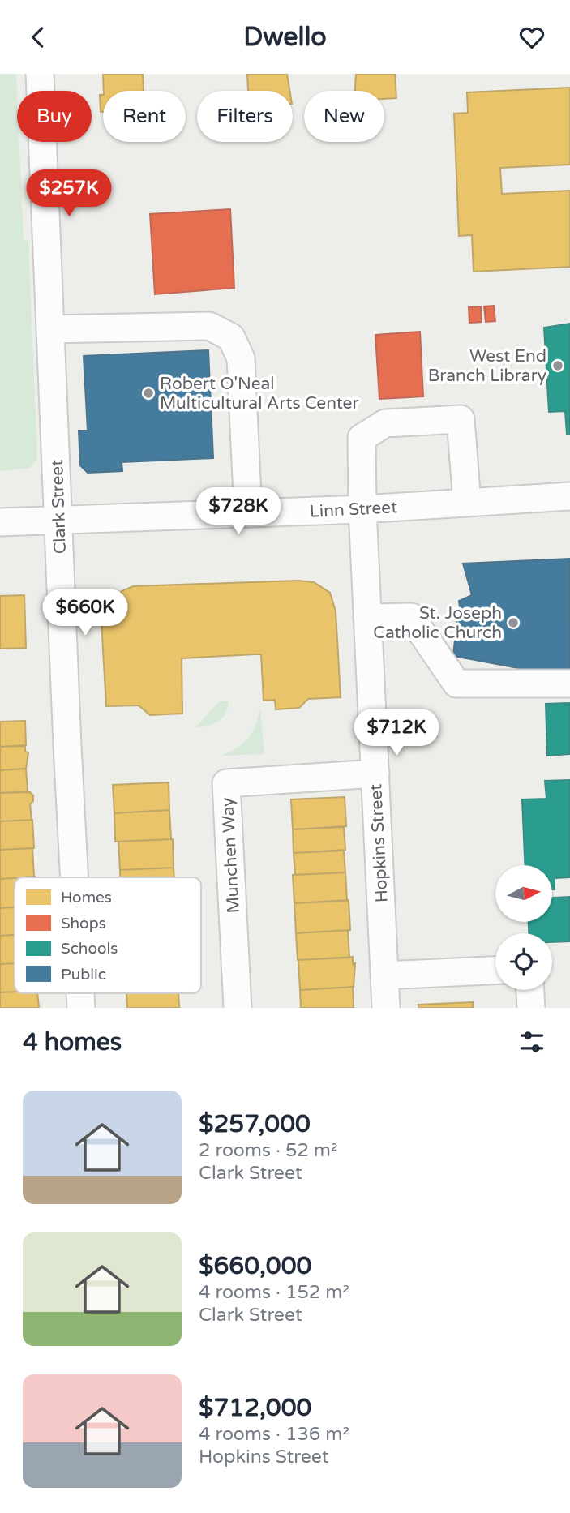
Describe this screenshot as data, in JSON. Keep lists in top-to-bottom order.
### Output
{
  "streets": {
    "street": [
      "Clark Street",
      "Linn Street",
      "Hopkins Street",
      "Munchen Way"
    ]
  },
  "crossings": [
    ["Clark Street", "Linn Street"],
    ["Linn Street", "Hopkins Street"],
    ["Hopkins Street", "Munchen Way"]
  ],
  "places": ["West End Branch Library", "Robert O'Neal Multicultural Arts Center", "St. Joseph Catholic Church"],
  "legend": [
    "Homes",
    "Shops",
    "Schools",
    "Public"
  ],
  "north": "right",
  "page": {
    "header": "Dwello",
    "chip": [
      "Buy",
      "Rent",
      "Filters",
      "New"
    ],
    "price": [
      "$257K",
      "$728K",
      "$660K",
      "$712K"
    ],
    "heading": "4 homes",
    "list": [
      {
        "name": "$257,000",
        "note": "2 rooms · 52 m² · Clark Street"
      },
      {
        "name": "$660,000",
        "note": "4 rooms · 152 m² · Clark Street"
      },
      {
        "name": "$712,000",
        "note": "4 rooms · 136 m² · Hopkins Street"
      }
    ]
  }
}
